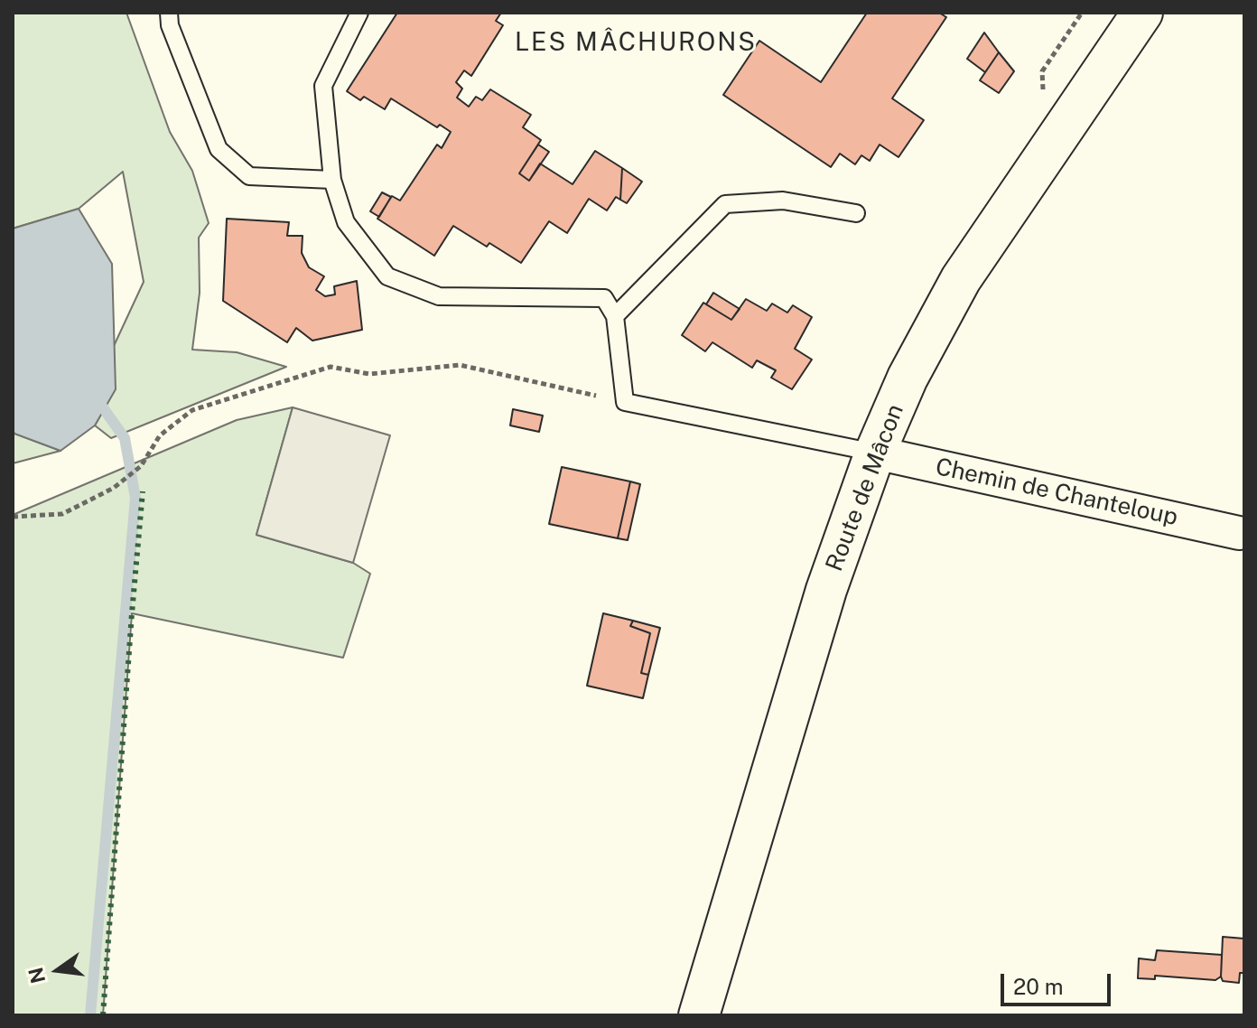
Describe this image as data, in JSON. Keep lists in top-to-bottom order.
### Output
{
  "streets": {
    "street": ["Route de Mâcon", "Chemin de Chanteloup"]
  },
  "crossings": [
    ["Route de Mâcon", "Chemin de Chanteloup"]
  ],
  "districts": ["LES MÂCHURONS"],
  "scale_bar": "20 m",
  "north": "left"
}
